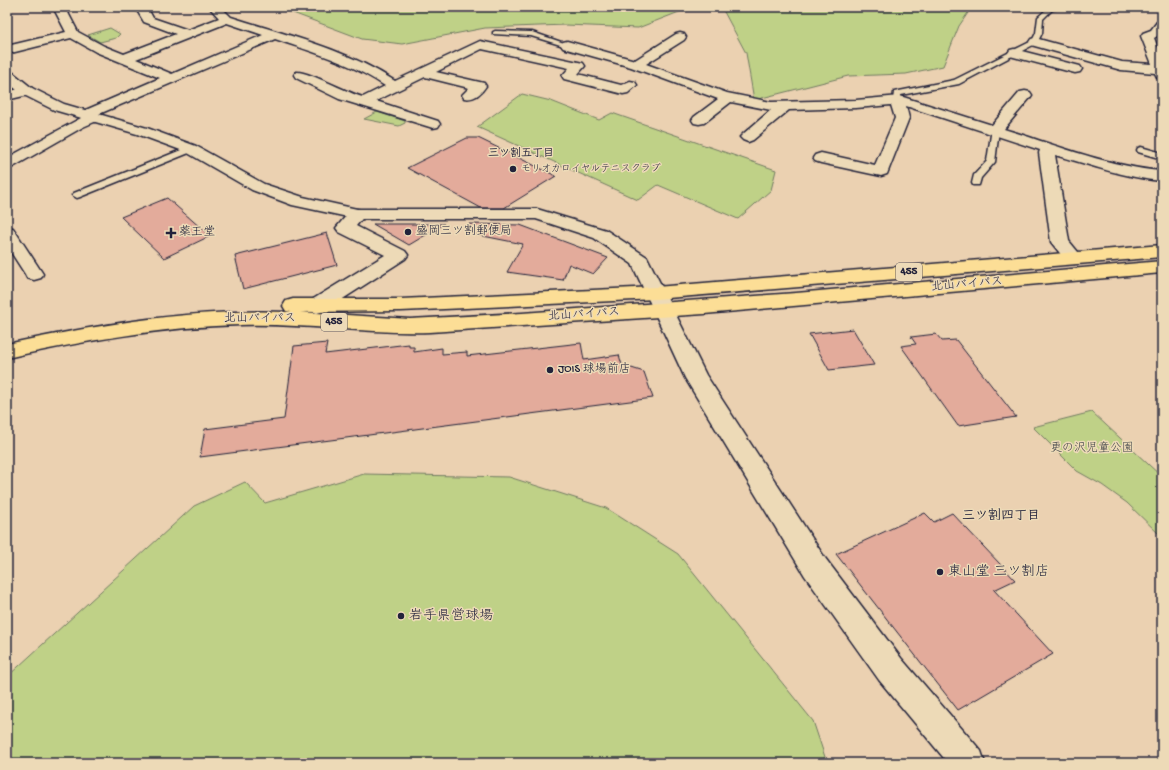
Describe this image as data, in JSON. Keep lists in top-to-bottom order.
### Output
{
  "streets": {
    "highway": ["455", "北山バイパス"]
  },
  "districts": ["三ツ割五丁目", "三ツ割四丁目"],
  "parks": ["更の沢児童公園"],
  "places": {
    "other": [
      "モリオカロイヤルテニスクラブ",
      "盛岡三ツ割郵便局",
      "JOIS 球場前店",
      "東山堂 三ツ割店",
      "岩手県営球場"
    ],
    "health": ["薬王堂"]
  }
}
